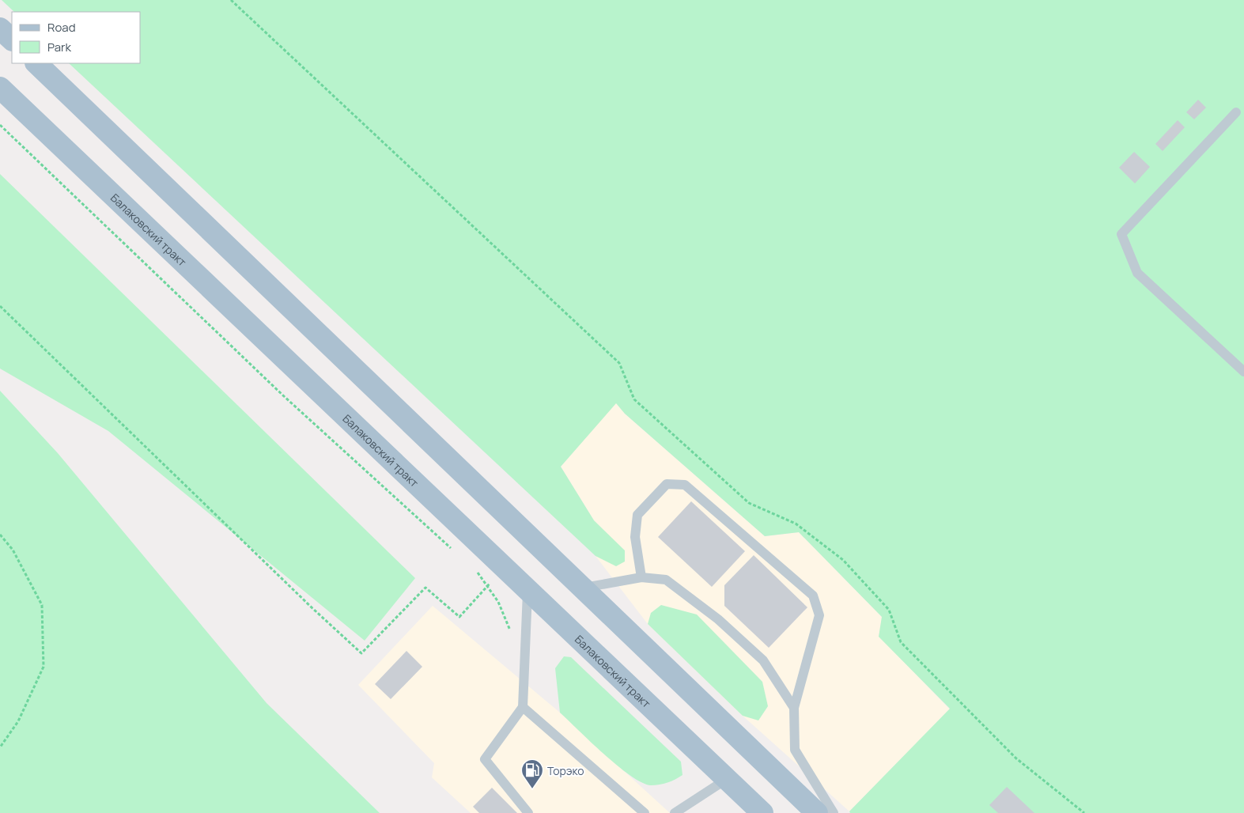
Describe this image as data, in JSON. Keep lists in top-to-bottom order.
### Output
{
  "streets": {
    "main road": ["Балаковский тракт"]
  },
  "places": {
    "fuel station": ["Торэко"]
  },
  "legend": ["Road", "Park"]
}
